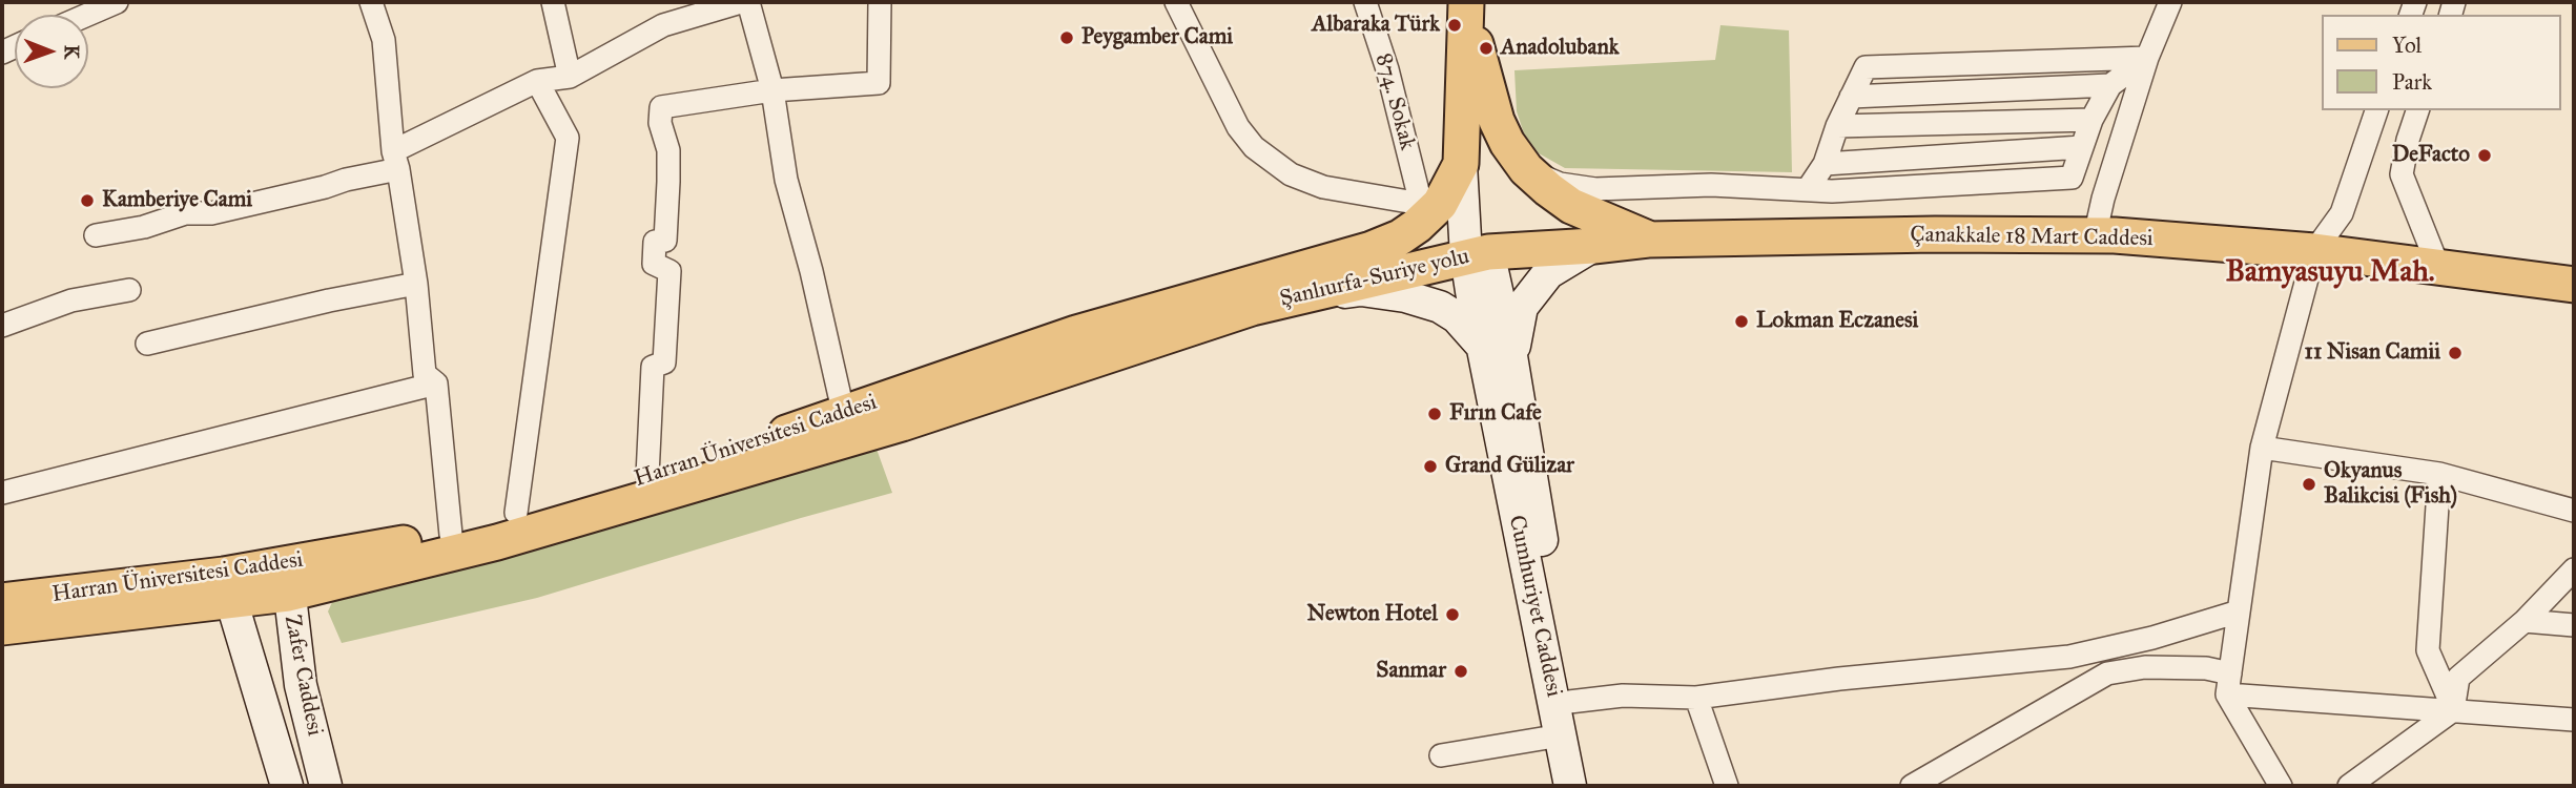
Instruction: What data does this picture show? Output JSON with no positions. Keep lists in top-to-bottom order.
{
  "streets": {
    "main road": [
      "Çanakkale 18 Mart Caddesi",
      "Şanlıurfa-Suriye yolu",
      "Harran Üniversitesi Caddesi",
      "Cumhuriyet Caddesi",
      "Zafer Caddesi"
    ],
    "street": ["874. Sokak"]
  },
  "crossings": [
    ["Çanakkale 18 Mart Caddesi", "Şanlıurfa-Suriye yolu"],
    ["Çanakkale 18 Mart Caddesi", "Cumhuriyet Caddesi"],
    ["Şanlıurfa-Suriye yolu", "Harran Üniversitesi Caddesi"],
    ["Şanlıurfa-Suriye yolu", "Cumhuriyet Caddesi"],
    ["Harran Üniversitesi Caddesi", "Cumhuriyet Caddesi"],
    ["Harran Üniversitesi Caddesi", "Zafer Caddesi"]
  ],
  "districts": ["Bamyasuyu Mah."],
  "places": [
    "Albaraka Türk",
    "Peygamber Cami",
    "Anadolubank",
    "DeFacto",
    "Kamberiye Cami",
    "Lokman Eczanesi",
    "11 Nisan Camii",
    "Fırın Cafe",
    "Grand Gülizar",
    "Okyanus Balikcisi (Fish)",
    "Newton Hotel",
    "Sanmar"
  ],
  "legend": ["Yol", "Park"],
  "north": "right"
}
